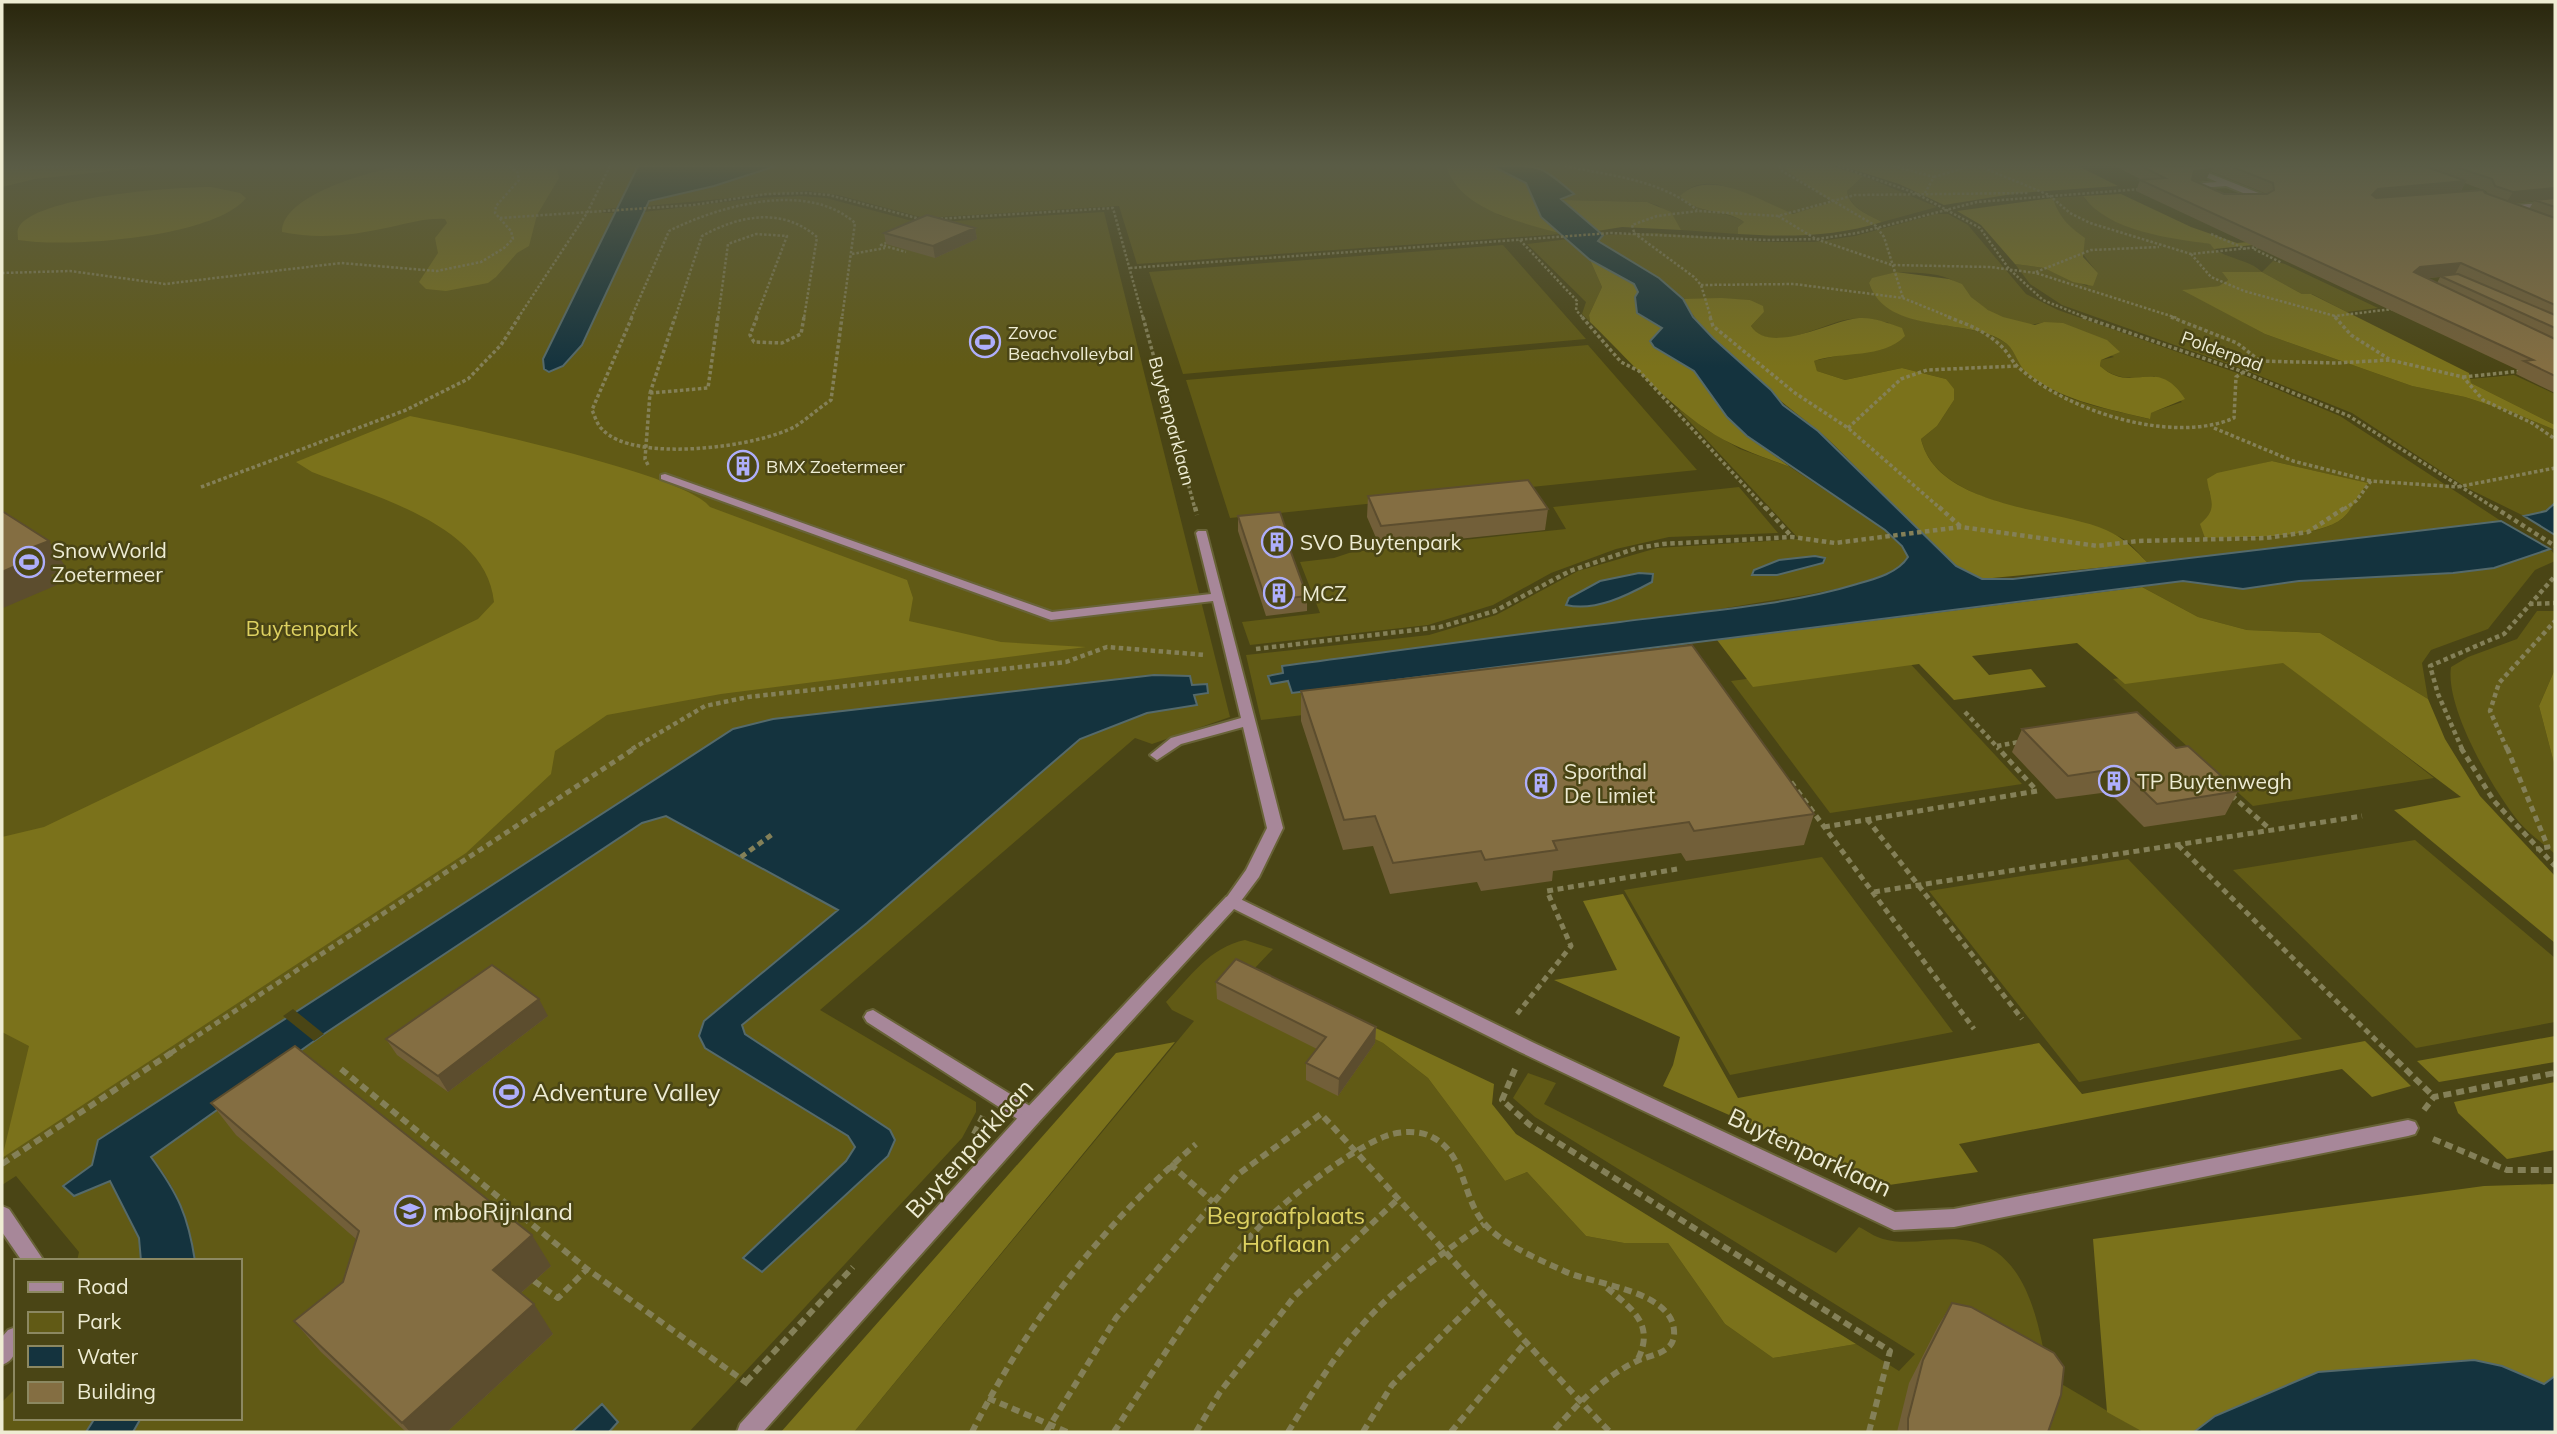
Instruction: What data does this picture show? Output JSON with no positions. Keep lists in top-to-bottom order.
{
  "streets": {
    "street": ["Buytenparklaan"],
    "path": ["Polderpad"]
  },
  "parks": ["Buytenpark", "Begraafplaats Hoflaan"],
  "places": {
    "sports": ["Zovoc Beachvolleybal", "SnowWorld Zoetermeer", "Adventure Valley"],
    "building": [
      "BMX Zoetermeer",
      "SVO Buytenpark",
      "MCZ",
      "TP Buytenwegh",
      "Sporthal De Limiet"
    ],
    "school or university": ["mboRijnland"]
  },
  "legend": [
    "Road",
    "Park",
    "Water",
    "Building"
  ]
}
